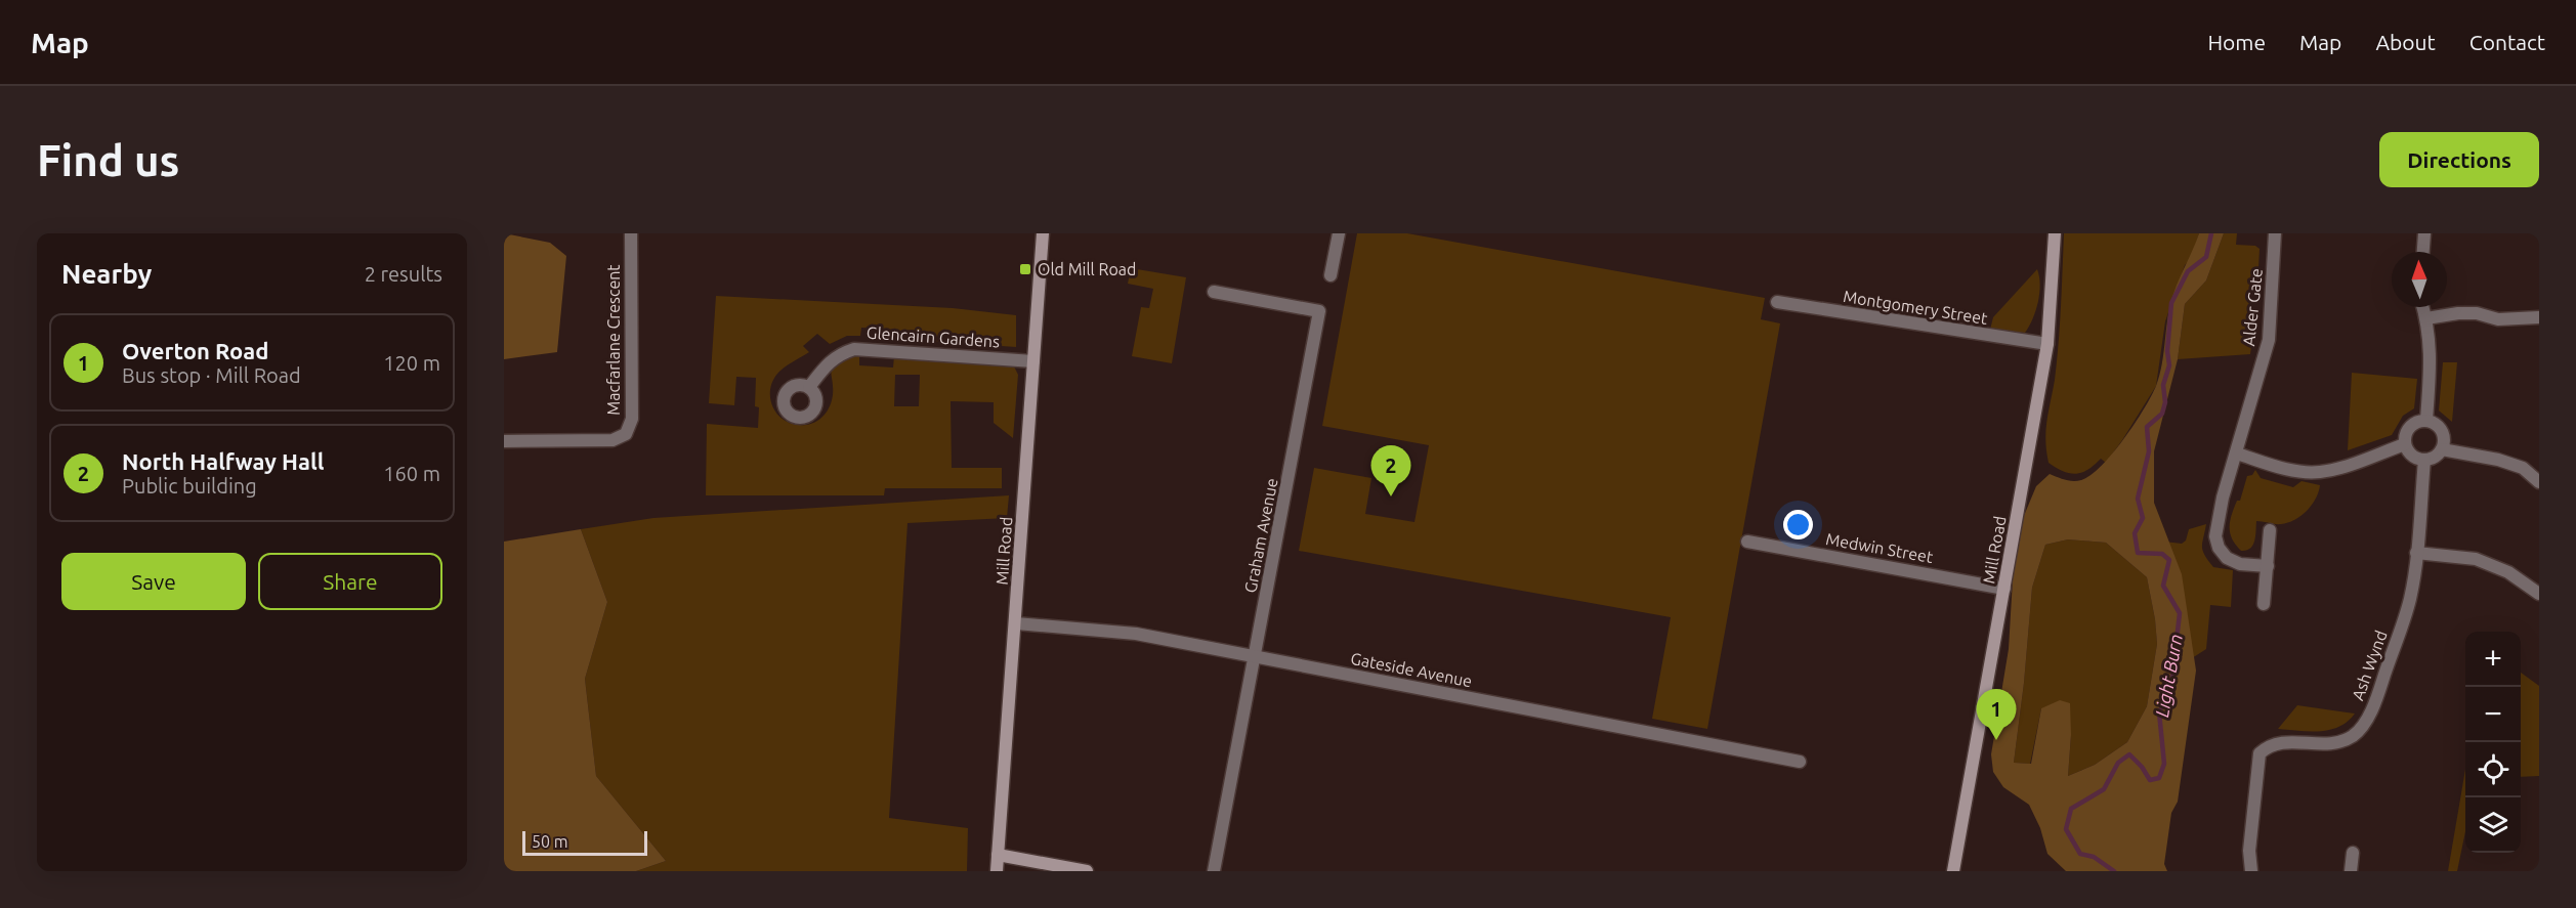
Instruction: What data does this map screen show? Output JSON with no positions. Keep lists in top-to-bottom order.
{
  "streets": {
    "street": [
      "Montgomery Street",
      "Alder Gate",
      "Glencairn Gardens",
      "Macfarlane Crescent",
      "Graham Avenue",
      "Medwin Street",
      "Mill Road",
      "Ash Wynd",
      "Gateside Avenue"
    ]
  },
  "crossings": [
    ["Montgomery Street", "Mill Road"],
    ["Glencairn Gardens", "Mill Road"],
    ["Graham Avenue", "Gateside Avenue"],
    ["Medwin Street", "Mill Road"],
    ["Mill Road", "Gateside Avenue"]
  ],
  "water": ["Light Burn"],
  "places": {
    "transit": ["Old Mill Road"]
  },
  "scale_bar": "50 m",
  "north": "top",
  "page": {
    "header": "Map",
    "nav": [
      "Home",
      "Map",
      "About",
      "Contact"
    ],
    "buttons": [
      "Directions",
      ["Save", "Share"]
    ],
    "title": "Find us",
    "heading": ["Nearby", "2 results"],
    "list": [
      {
        "mark": "1",
        "name": "Overton Road",
        "note": "Bus stop · Mill Road",
        "value": "120 m"
      },
      {
        "mark": "2",
        "name": "North Halfway Hall",
        "note": "Public building",
        "value": "160 m"
      }
    ],
    "pins": ["2", "1"],
    "map_buttons": ["+", "−"],
    "scale": "50 m"
  }
}
